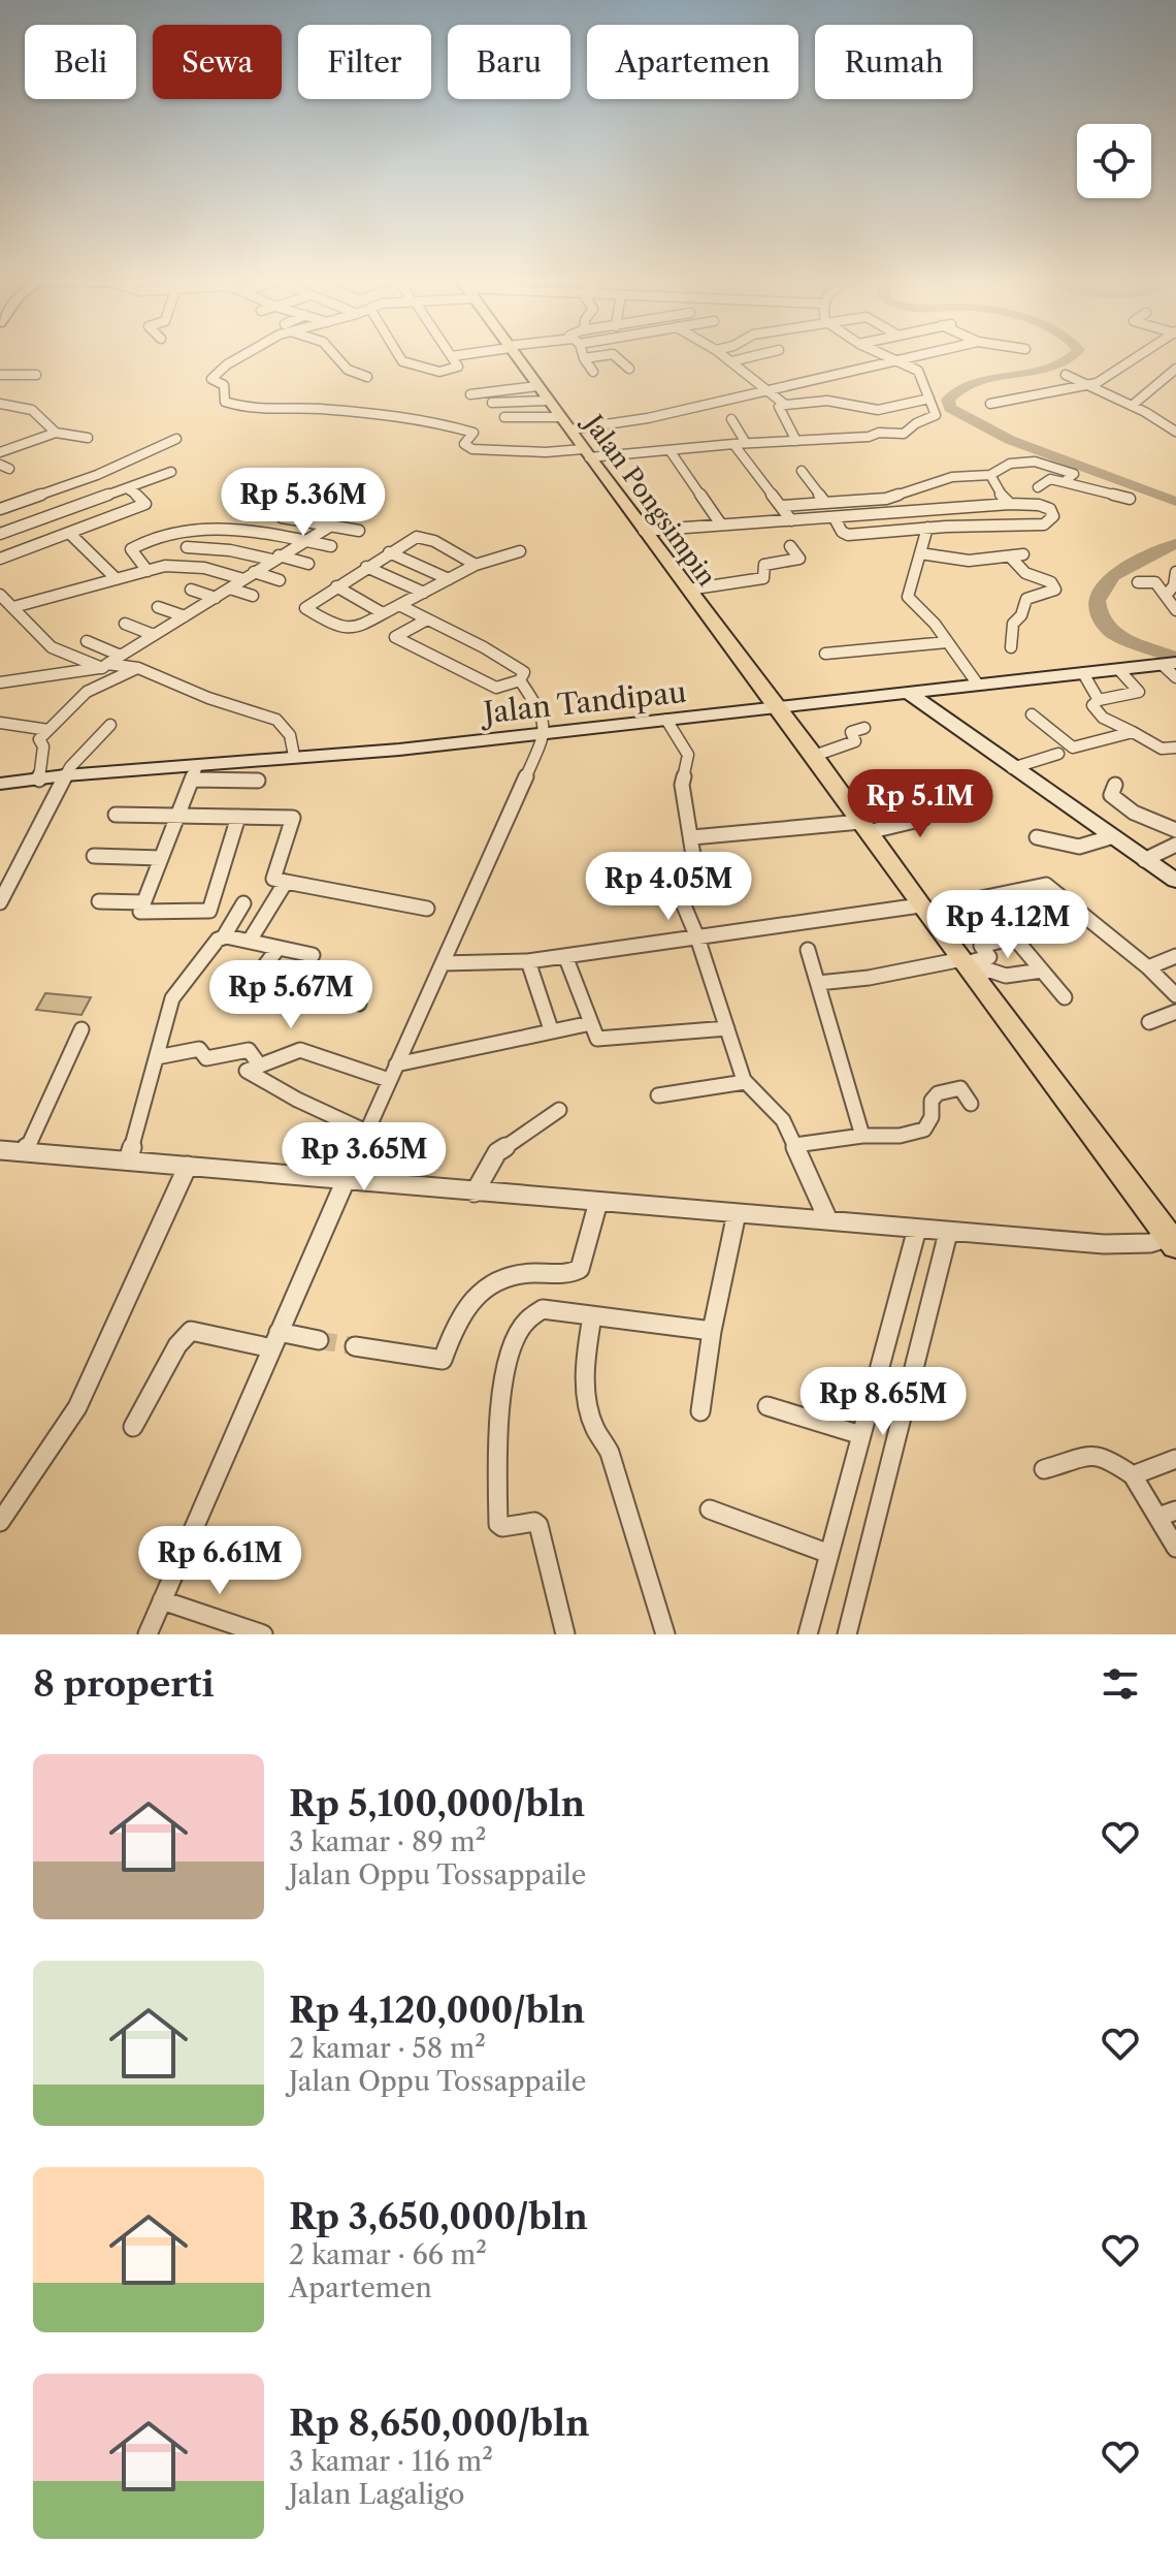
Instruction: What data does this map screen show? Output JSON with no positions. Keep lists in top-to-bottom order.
{
  "streets": {
    "main road": ["Jalan Pongsimpin"],
    "street": ["Jalan Tandipau"]
  },
  "crossings": [
    ["Jalan Pongsimpin", "Jalan Tandipau"]
  ],
  "page": {
    "chip": [
      "Beli",
      "Sewa",
      "Filter",
      "Baru",
      "Apartemen",
      "Rumah"
    ],
    "price": [
      "Rp 5.36M",
      "Rp 5.1M",
      "Rp 4.05M",
      "Rp 4.12M",
      "Rp 5.67M",
      "Rp 3.65M",
      "Rp 8.65M",
      "Rp 6.61M"
    ],
    "heading": "8 properti",
    "list": [
      {
        "name": "Rp 5,100,000/bln",
        "note": "3 kamar · 89 m² · Jalan Oppu Tossappaile"
      },
      {
        "name": "Rp 4,120,000/bln",
        "note": "2 kamar · 58 m² · Jalan Oppu Tossappaile"
      },
      {
        "name": "Rp 3,650,000/bln",
        "note": "2 kamar · 66 m² · Apartemen"
      },
      {
        "name": "Rp 8,650,000/bln",
        "note": "3 kamar · 116 m² · Jalan Lagaligo"
      }
    ]
  }
}
